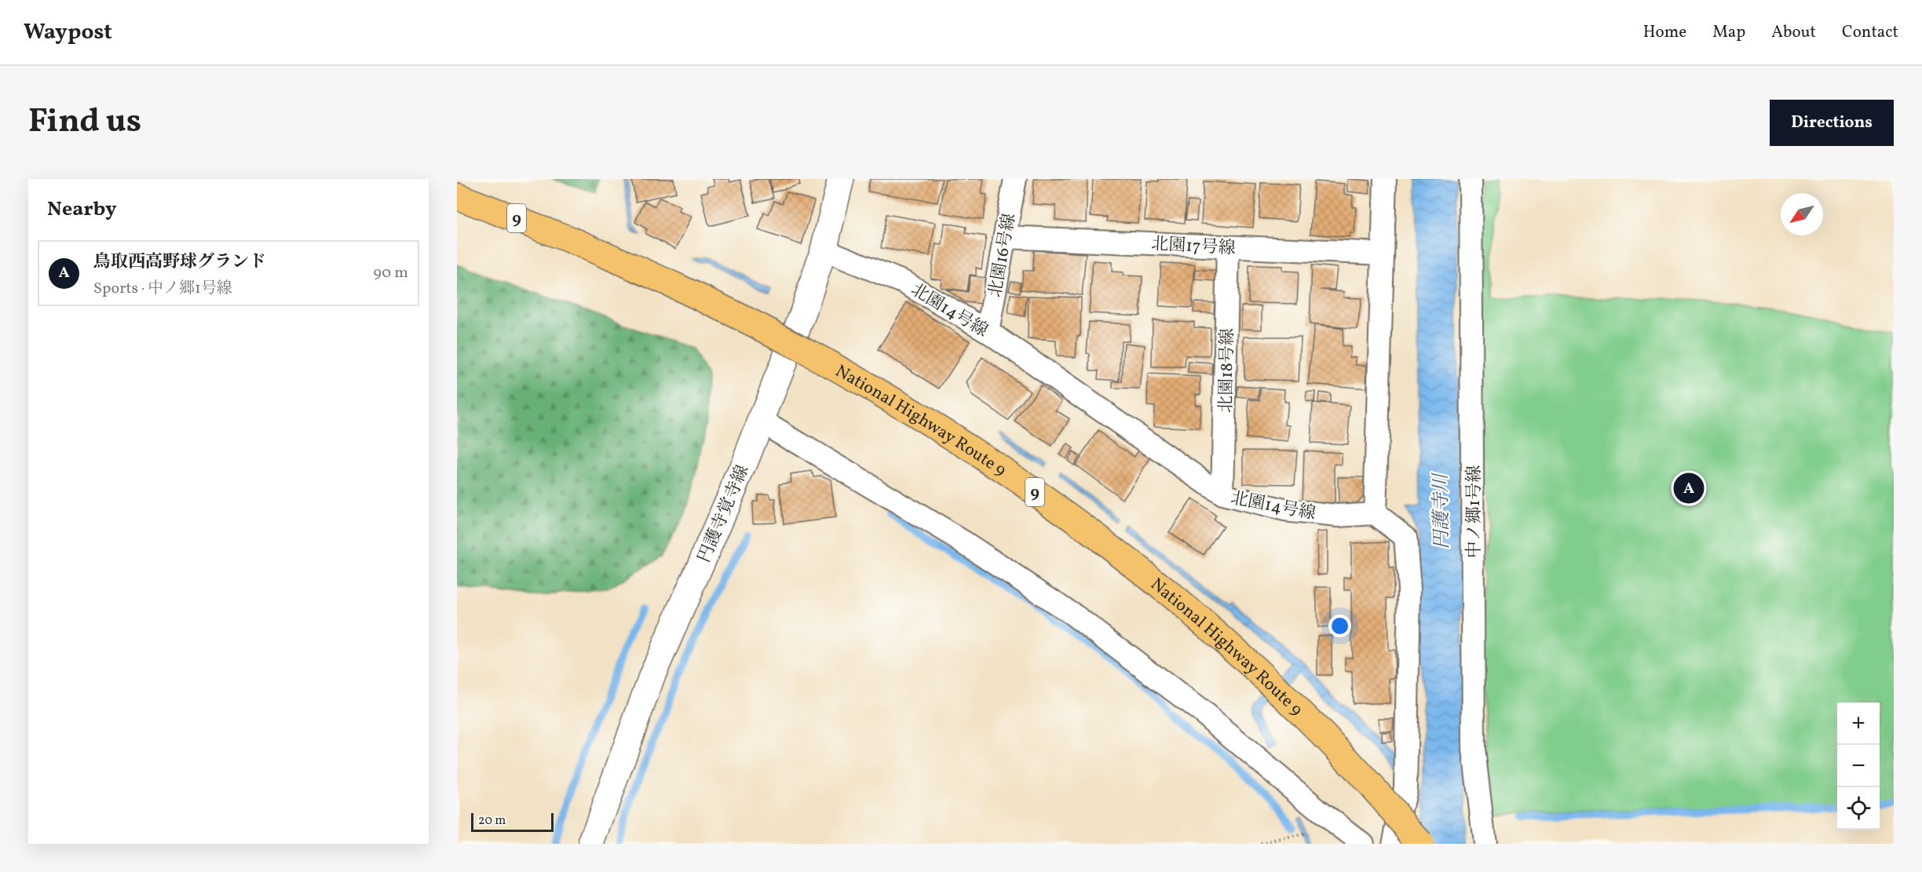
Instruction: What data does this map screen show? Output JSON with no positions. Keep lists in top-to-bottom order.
{
  "streets": {
    "highway": ["9", "National Highway Route 9"],
    "street": [
      "北園17号線",
      "北園16号線",
      "北園14号線",
      "北園18号線",
      "中ノ郷1号線",
      "円護寺覚寺線"
    ]
  },
  "crossings": [
    ["北園17号線", "北園16号線"],
    ["北園17号線", "北園18号線"],
    ["北園16号線", "北園14号線"],
    ["北園14号線", "北園18号線"],
    ["北園14号線", "円護寺覚寺線"]
  ],
  "water": ["円護寺川"],
  "scale_bar": "20 m",
  "north": "bottom left",
  "page": {
    "header": "Waypost",
    "nav": [
      "Home",
      "Map",
      "About",
      "Contact"
    ],
    "title": "Find us",
    "buttons": "Directions",
    "heading": "Nearby",
    "list": [
      {
        "mark": "A",
        "name": "鳥取西高野球グランド",
        "note": "Sports · 中ノ郷1号線",
        "value": "90 m"
      }
    ],
    "pins": "A",
    "map_buttons": ["+", "−"],
    "scale": "20 m"
  }
}
